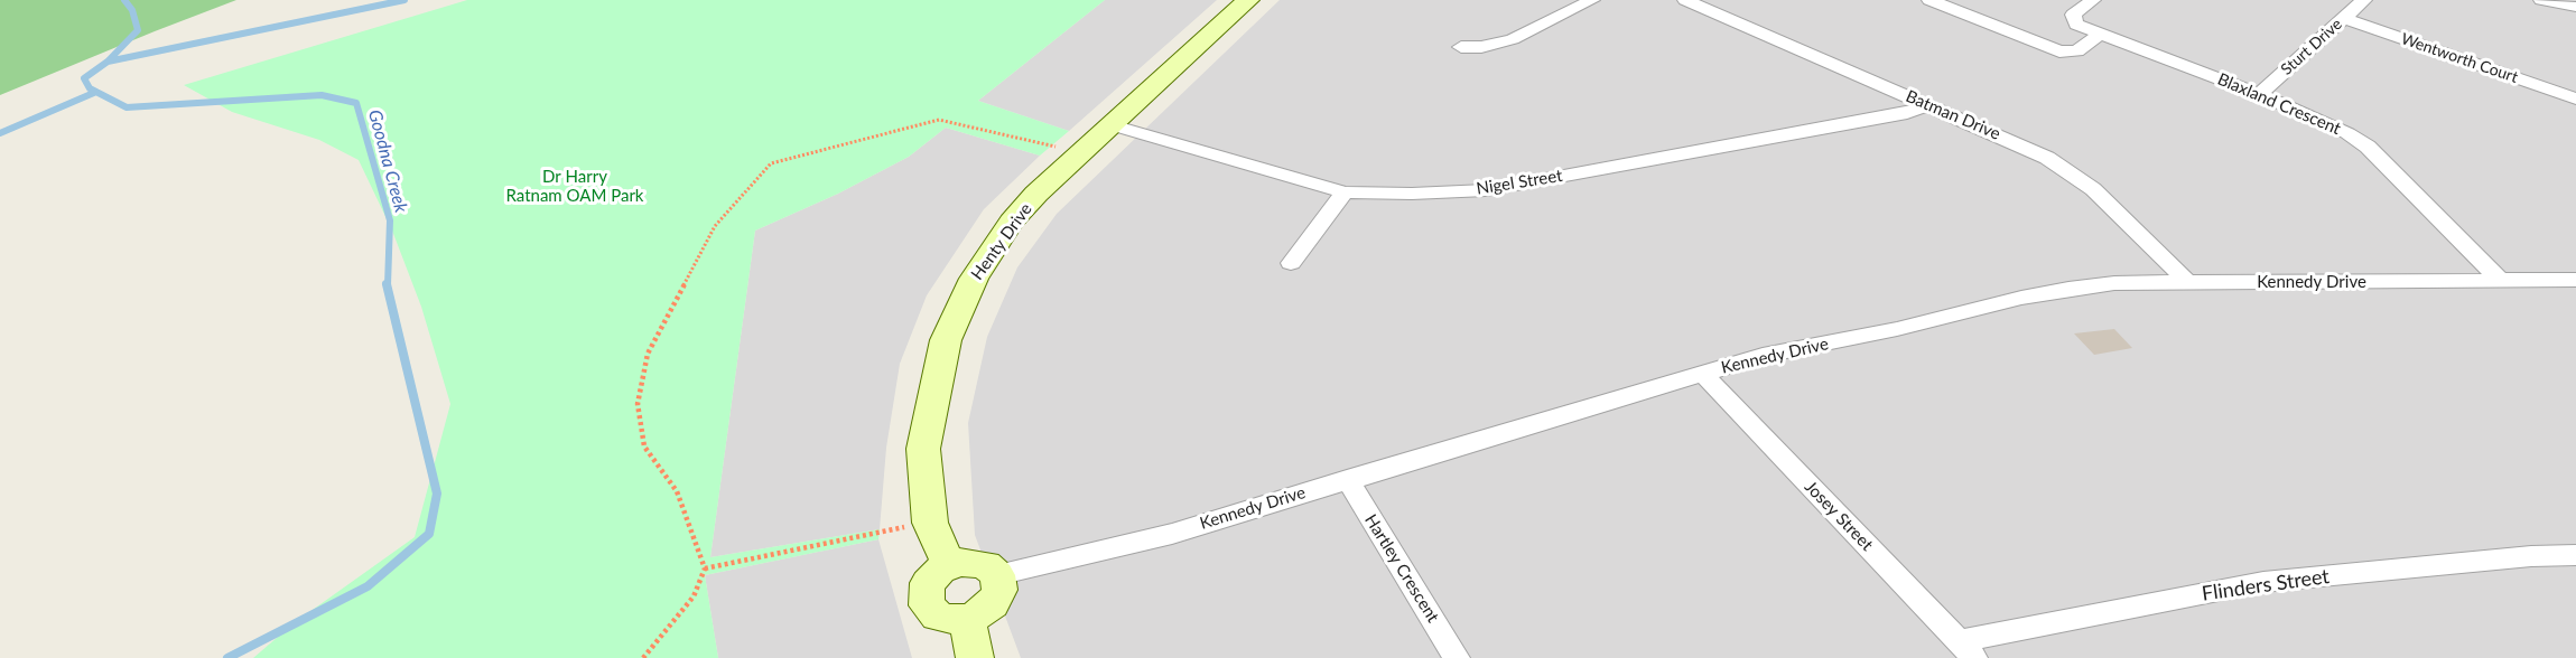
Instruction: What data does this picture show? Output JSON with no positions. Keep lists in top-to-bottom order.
{
  "streets": {
    "street": [
      "Sturt Drive",
      "Wentworth Court",
      "Blaxland Crescent",
      "Batman Drive",
      "Nigel Street",
      "Henty Drive",
      "Kennedy Drive",
      "Josey Street",
      "Hartley Crescent",
      "Flinders Street"
    ]
  },
  "crossings": [
    ["Sturt Drive", "Wentworth Court"],
    ["Sturt Drive", "Blaxland Crescent"],
    ["Blaxland Crescent", "Kennedy Drive"],
    ["Batman Drive", "Nigel Street"],
    ["Batman Drive", "Kennedy Drive"],
    ["Nigel Street", "Henty Drive"],
    ["Henty Drive", "Kennedy Drive"],
    ["Kennedy Drive", "Josey Street"],
    ["Kennedy Drive", "Hartley Crescent"],
    ["Josey Street", "Flinders Street"]
  ],
  "water": ["Goodna Creek"],
  "parks": ["Dr Harry Ratnam OAM Park"]
}
